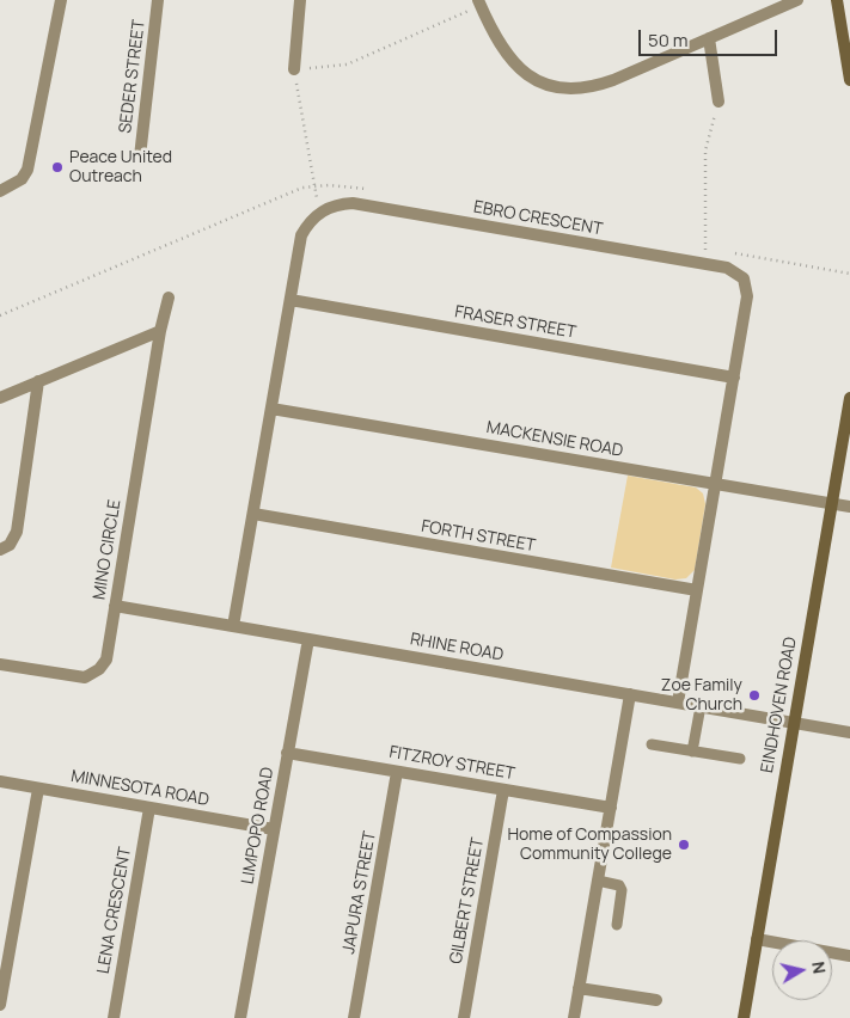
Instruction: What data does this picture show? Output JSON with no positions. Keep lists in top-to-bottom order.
{
  "streets": {
    "street": [
      "SEDER STREET",
      "EBRO CRESCENT",
      "FRASER STREET",
      "MACKENSIE ROAD",
      "FORTH STREET",
      "MINO CIRCLE",
      "RHINE ROAD",
      "EINDHOVEN ROAD",
      "FITZROY STREET",
      "MINNESOTA ROAD",
      "LIMPOPO ROAD",
      "JAPURA STREET",
      "GILBERT STREET",
      "LENA CRESCENT"
    ]
  },
  "crossings": [
    ["EBRO CRESCENT", "FRASER STREET"],
    ["EBRO CRESCENT", "MACKENSIE ROAD"],
    ["EBRO CRESCENT", "FORTH STREET"],
    ["EBRO CRESCENT", "RHINE ROAD"],
    ["MACKENSIE ROAD", "EINDHOVEN ROAD"],
    ["MINO CIRCLE", "RHINE ROAD"],
    ["RHINE ROAD", "EINDHOVEN ROAD"],
    ["RHINE ROAD", "LIMPOPO ROAD"],
    ["FITZROY STREET", "LIMPOPO ROAD"],
    ["FITZROY STREET", "JAPURA STREET"],
    ["FITZROY STREET", "GILBERT STREET"],
    ["MINNESOTA ROAD", "LIMPOPO ROAD"],
    ["MINNESOTA ROAD", "LENA CRESCENT"]
  ],
  "places": ["Peace United Outreach", "Zoe Family Church", "Home of Compassion Community College"],
  "scale_bar": "50 m",
  "north": "right"
}
